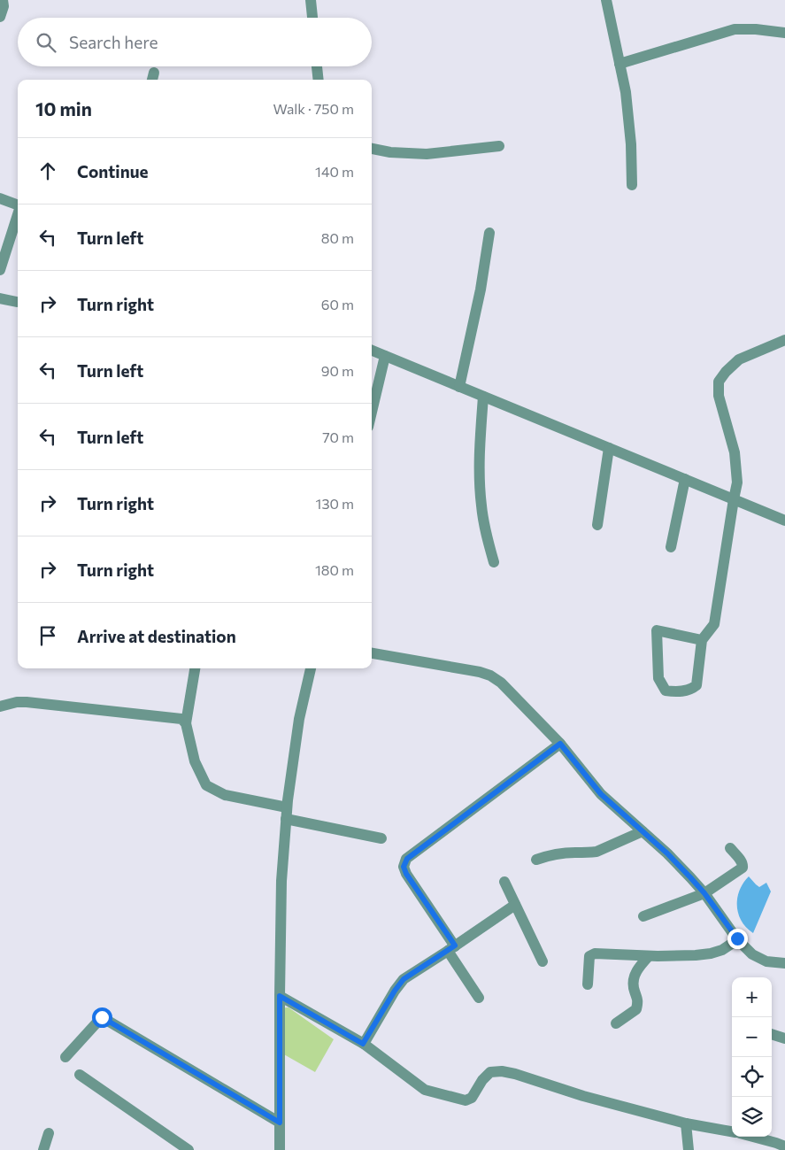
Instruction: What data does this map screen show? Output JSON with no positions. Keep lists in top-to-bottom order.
{
  "page": {
    "search": "Search here",
    "heading": ["10 min", "Walk · 750 m"],
    "list": [
      ["Continue", "140 m"],
      ["Turn left", "80 m"],
      ["Turn right", "60 m"],
      ["Turn left", "90 m"],
      ["Turn left", "70 m"],
      ["Turn right", "130 m"],
      ["Turn right", "180 m"],
      "Arrive at destination"
    ],
    "map_buttons": ["+", "−"]
  }
}
